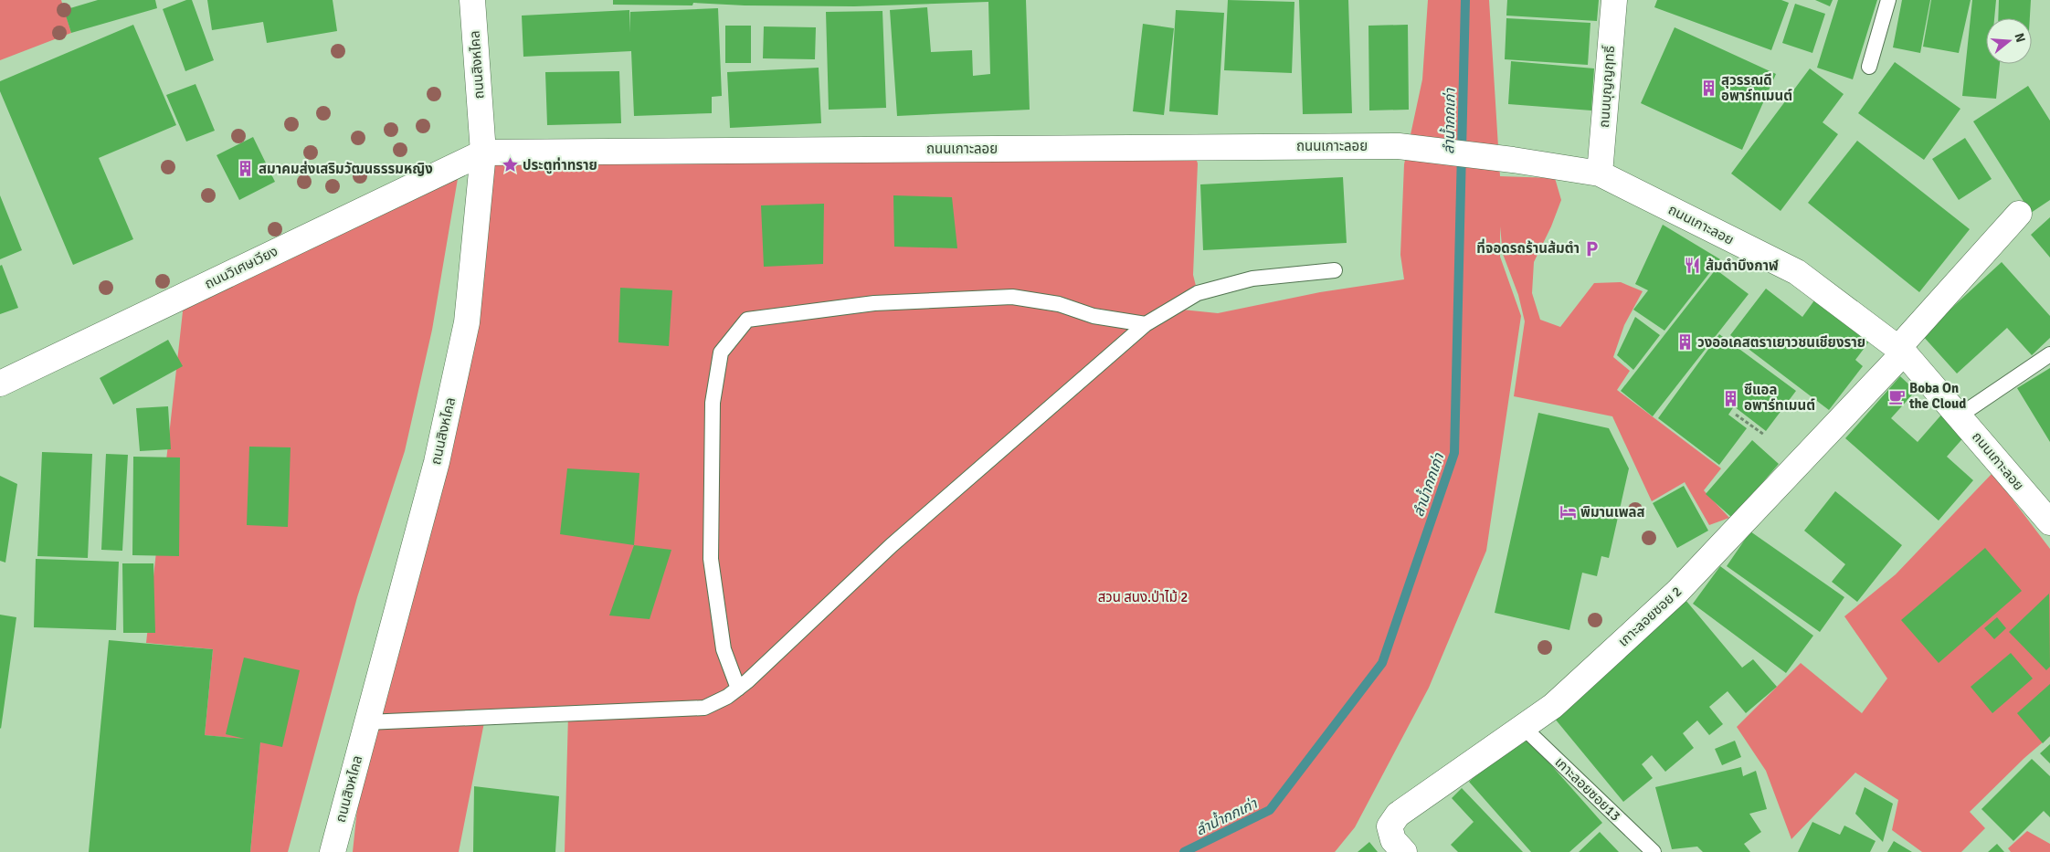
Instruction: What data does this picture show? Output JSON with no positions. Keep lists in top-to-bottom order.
{
  "streets": {
    "street": [
      "ถนนสิงหไคล",
      "ถนนบุญญฤทธิ์",
      "ถนนเกาะลอย",
      "ถนนวิเศษเวียง",
      "เกาะลอยซอย 2"
    ],
    "lane": ["เกาะลอยซอย13"]
  },
  "crossings": [
    ["ถนนสิงหไคล", "ถนนเกาะลอย"],
    ["ถนนสิงหไคล", "ถนนวิเศษเวียง"],
    ["ถนนบุญญฤทธิ์", "ถนนเกาะลอย"],
    ["ถนนเกาะลอย", "ถนนวิเศษเวียง"],
    ["ถนนเกาะลอย", "เกาะลอยซอย 2"],
    ["เกาะลอยซอย 2", "เกาะลอยซอย13"]
  ],
  "water": ["ลำน้ำกกเก่า"],
  "parks": ["สวน สนง.ป่าไม้ 2"],
  "places": {
    "building": [
      "สุวรรณดี อพาร์ทเมนต์",
      "สมาคมส่งเสริมวัฒนธรรมหญิง",
      "วงออเคสตราเยาวชนเชียงราย",
      "ซีแอล อพาร์ทเมนต์"
    ],
    "place": ["ประตูท่าทราย"],
    "parking": ["ที่จอดรถร้านส้มตำ"],
    "restaurant": ["ส้มตำบึงกาฬ"],
    "cafe": ["Boba On the Cloud"],
    "hotel": ["พิมานเพลส"]
  },
  "north": "right"
}
